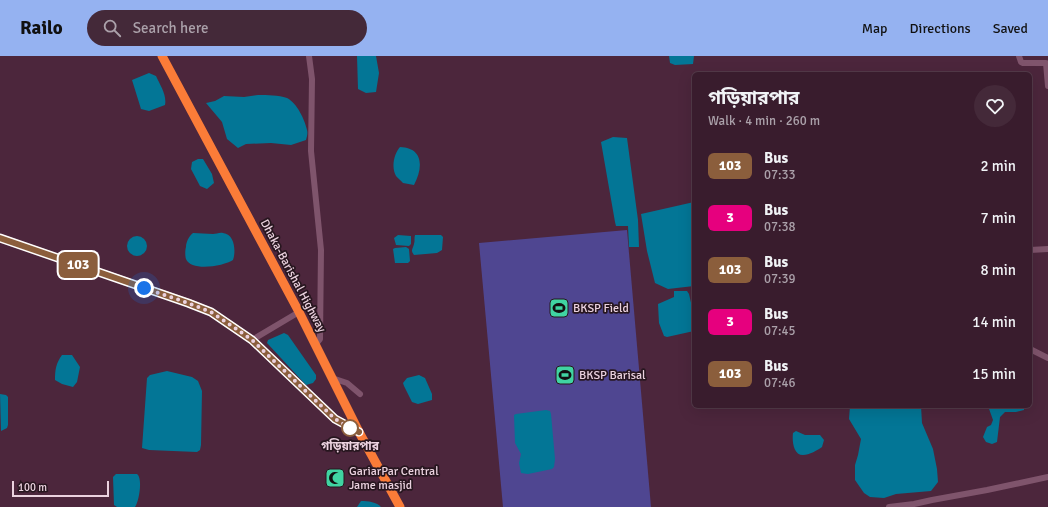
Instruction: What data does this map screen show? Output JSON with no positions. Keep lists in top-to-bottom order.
{
  "streets": {
    "highway": ["Dhaka-Barishal Highway"]
  },
  "places": {
    "sports": ["BKSP Field", "BKSP Barisal"],
    "other": ["গড়িয়ারপার"],
    "mosque": ["GariarPar Central Jame masjid"]
  },
  "lines": ["bus line 103"],
  "scale_bar": "100 m",
  "page": {
    "header": "Railo",
    "search": "Search here",
    "nav": ["Map", "Directions", "Saved"],
    "on_map": "103",
    "heading": ["গড়িয়ারপার", "Walk · 4 min · 260 m"],
    "list": [
      {
        "mark": "103",
        "name": "Bus",
        "note": "07:33",
        "value": "2 min"
      },
      {
        "mark": "3",
        "name": "Bus",
        "note": "07:38",
        "value": "7 min"
      },
      {
        "mark": "103",
        "name": "Bus",
        "note": "07:39",
        "value": "8 min"
      },
      {
        "mark": "3",
        "name": "Bus",
        "note": "07:45",
        "value": "14 min"
      },
      {
        "mark": "103",
        "name": "Bus",
        "note": "07:46",
        "value": "15 min"
      }
    ],
    "scale": "100 m"
  }
}
